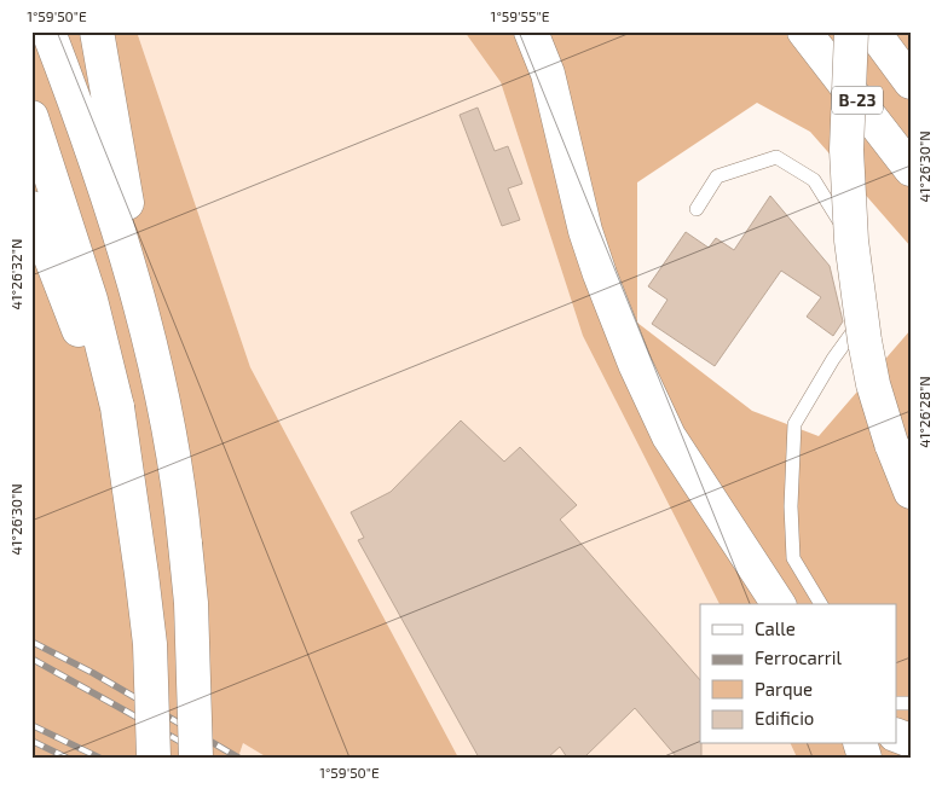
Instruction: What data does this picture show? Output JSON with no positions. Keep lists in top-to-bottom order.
{
  "streets": {
    "main road": ["B-23"]
  },
  "legend": [
    "Calle",
    "Ferrocarril",
    "Parque",
    "Edificio"
  ],
  "coordinates": [
    "1°59'50\"E",
    "1°59'55\"E",
    "41°26'30\"N",
    "41°26'32\"N",
    "41°26'28\"N"
  ]
}
